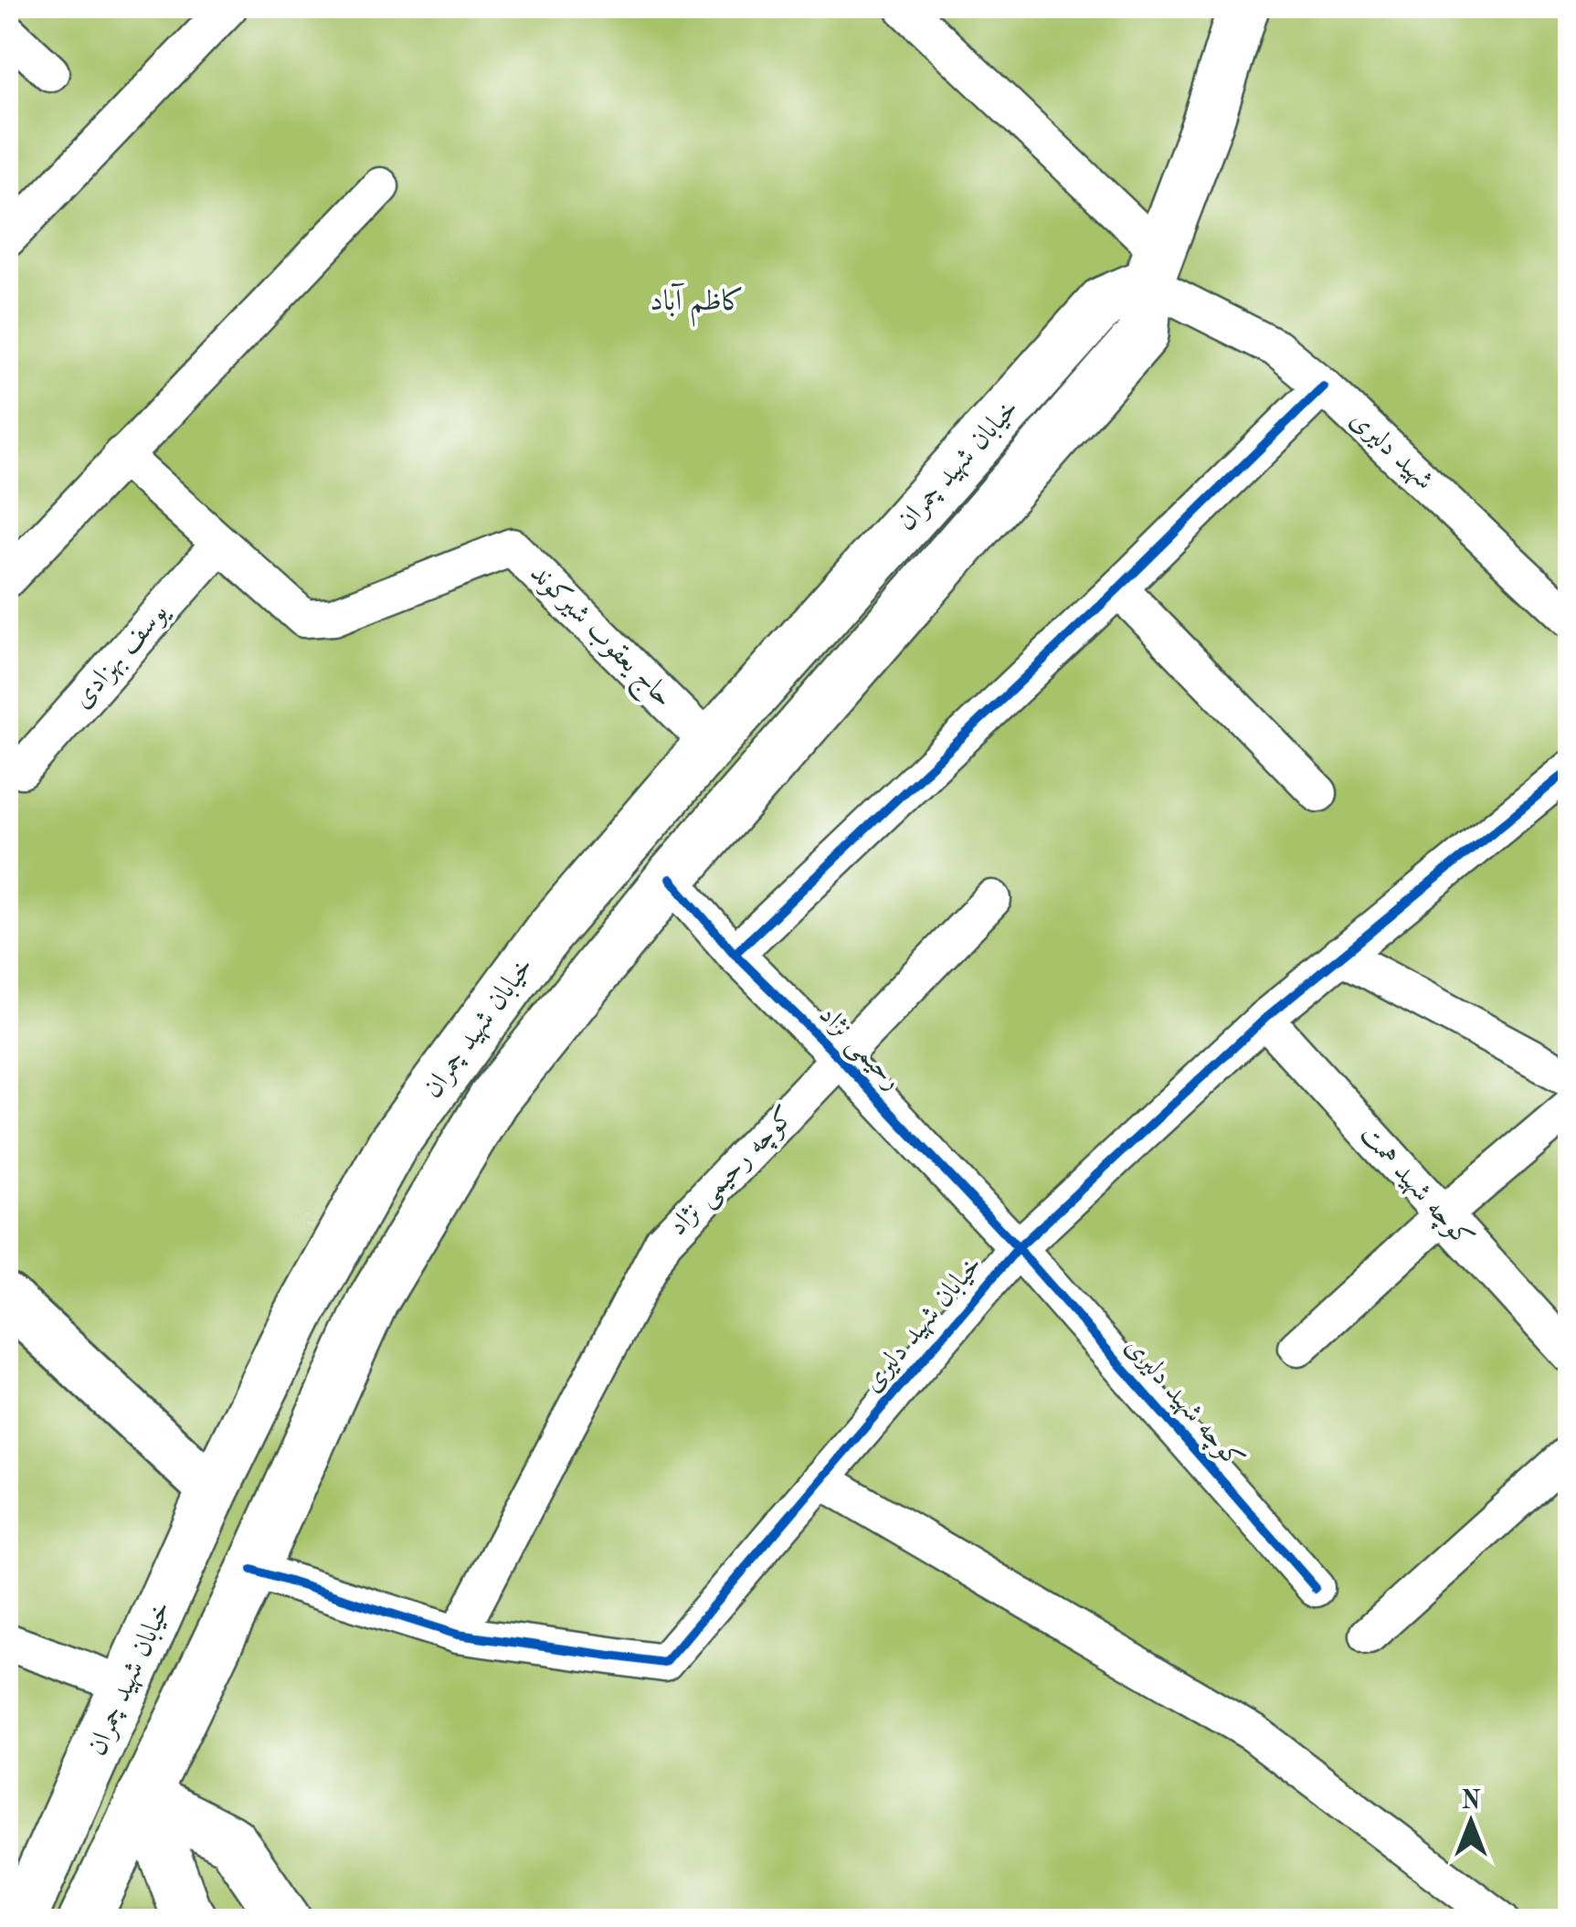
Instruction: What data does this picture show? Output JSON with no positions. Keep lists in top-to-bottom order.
{
  "streets": {
    "main road": ["خیابان شهید چمران"],
    "street": [
      "شهید دلیری",
      "حاج یعقوب شیرکوند",
      "یوسف بهزادی",
      "رحیمی نژاد",
      "کوچه رحیمی نژاد",
      "کوچه شهید همت",
      "خیابان شهید دلیری",
      "کوچه شهید دلیری"
    ]
  },
  "crossings": [
    ["شهید دلیری", "خیابان شهید چمران"],
    ["خیابان شهید چمران", "حاج یعقوب شیرکوند"],
    ["خیابان شهید چمران", "رحیمی نژاد"],
    ["خیابان شهید چمران", "خیابان شهید دلیری"],
    ["حاج یعقوب شیرکوند", "یوسف بهزادی"],
    ["رحیمی نژاد", "کوچه رحیمی نژاد"],
    ["رحیمی نژاد", "خیابان شهید دلیری"],
    ["رحیمی نژاد", "کوچه شهید دلیری"],
    ["کوچه رحیمی نژاد", "خیابان شهید دلیری"],
    ["کوچه شهید همت", "خیابان شهید دلیری"],
    ["خیابان شهید دلیری", "کوچه شهید دلیری"]
  ],
  "districts": ["کاظم آباد"],
  "north": "top"
}
